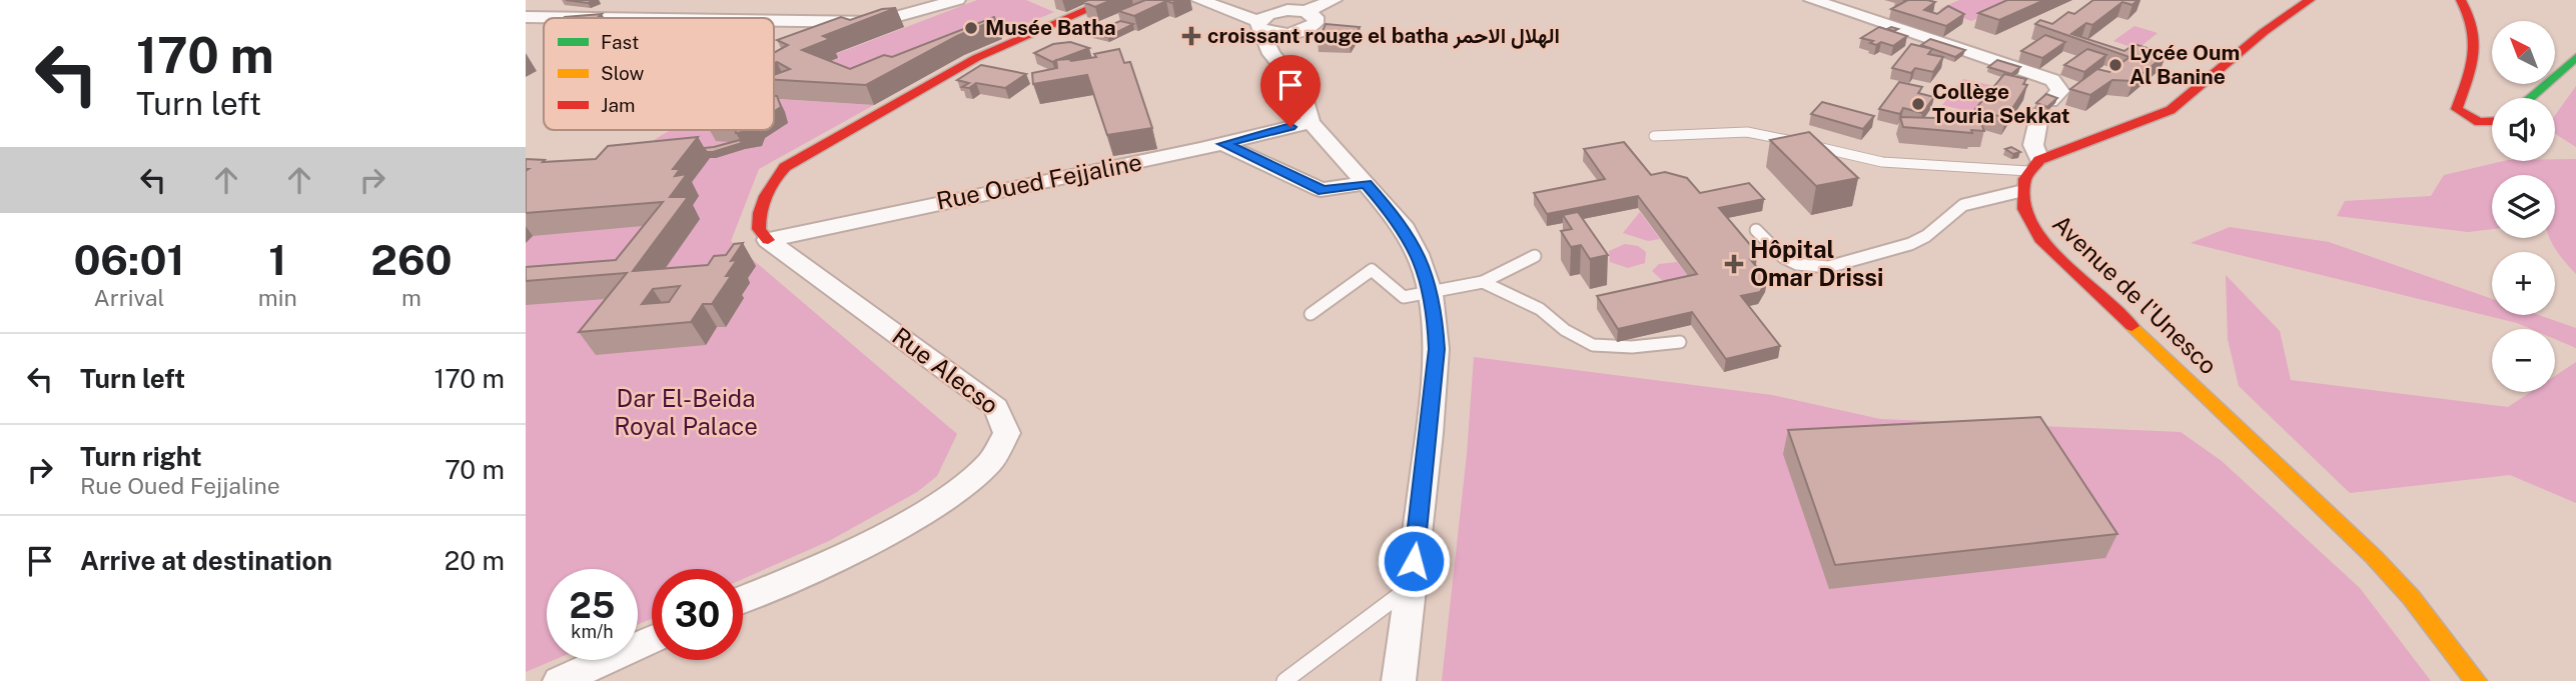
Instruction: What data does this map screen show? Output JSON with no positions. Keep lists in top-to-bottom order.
{
  "streets": {
    "main road": ["Avenue de l'Unesco"],
    "street": ["Rue Oued Fejjaline", "Rue Alecso"]
  },
  "crossings": [
    ["Rue Oued Fejjaline", "Rue Alecso"]
  ],
  "parks": ["Dar El-Beida Royal Palace"],
  "places": {
    "other": ["Musée Batha", "Lycée Oum Al Banine", "Collège Touria Sekkat"],
    "health": ["croissant rouge el batha الهلال الاحمر", "Hôpital Omar Drissi"]
  },
  "legend": ["Fast", "Slow", "Jam"],
  "north": "top left",
  "page": {
    "turn": ["170 m", "Turn left"],
    "map_buttons": ["+", "−"],
    "eta": [
      "06:01",
      "Arrival",
      "1",
      "min",
      "260",
      "m"
    ],
    "list": [
      {
        "name": "Turn left",
        "value": "170 m"
      },
      {
        "name": "Turn right",
        "note": "Rue Oued Fejjaline",
        "value": "70 m"
      },
      {
        "name": "Arrive at destination",
        "value": "20 m"
      }
    ],
    "speed": "25 km/h",
    "limit": "30"
  }
}
